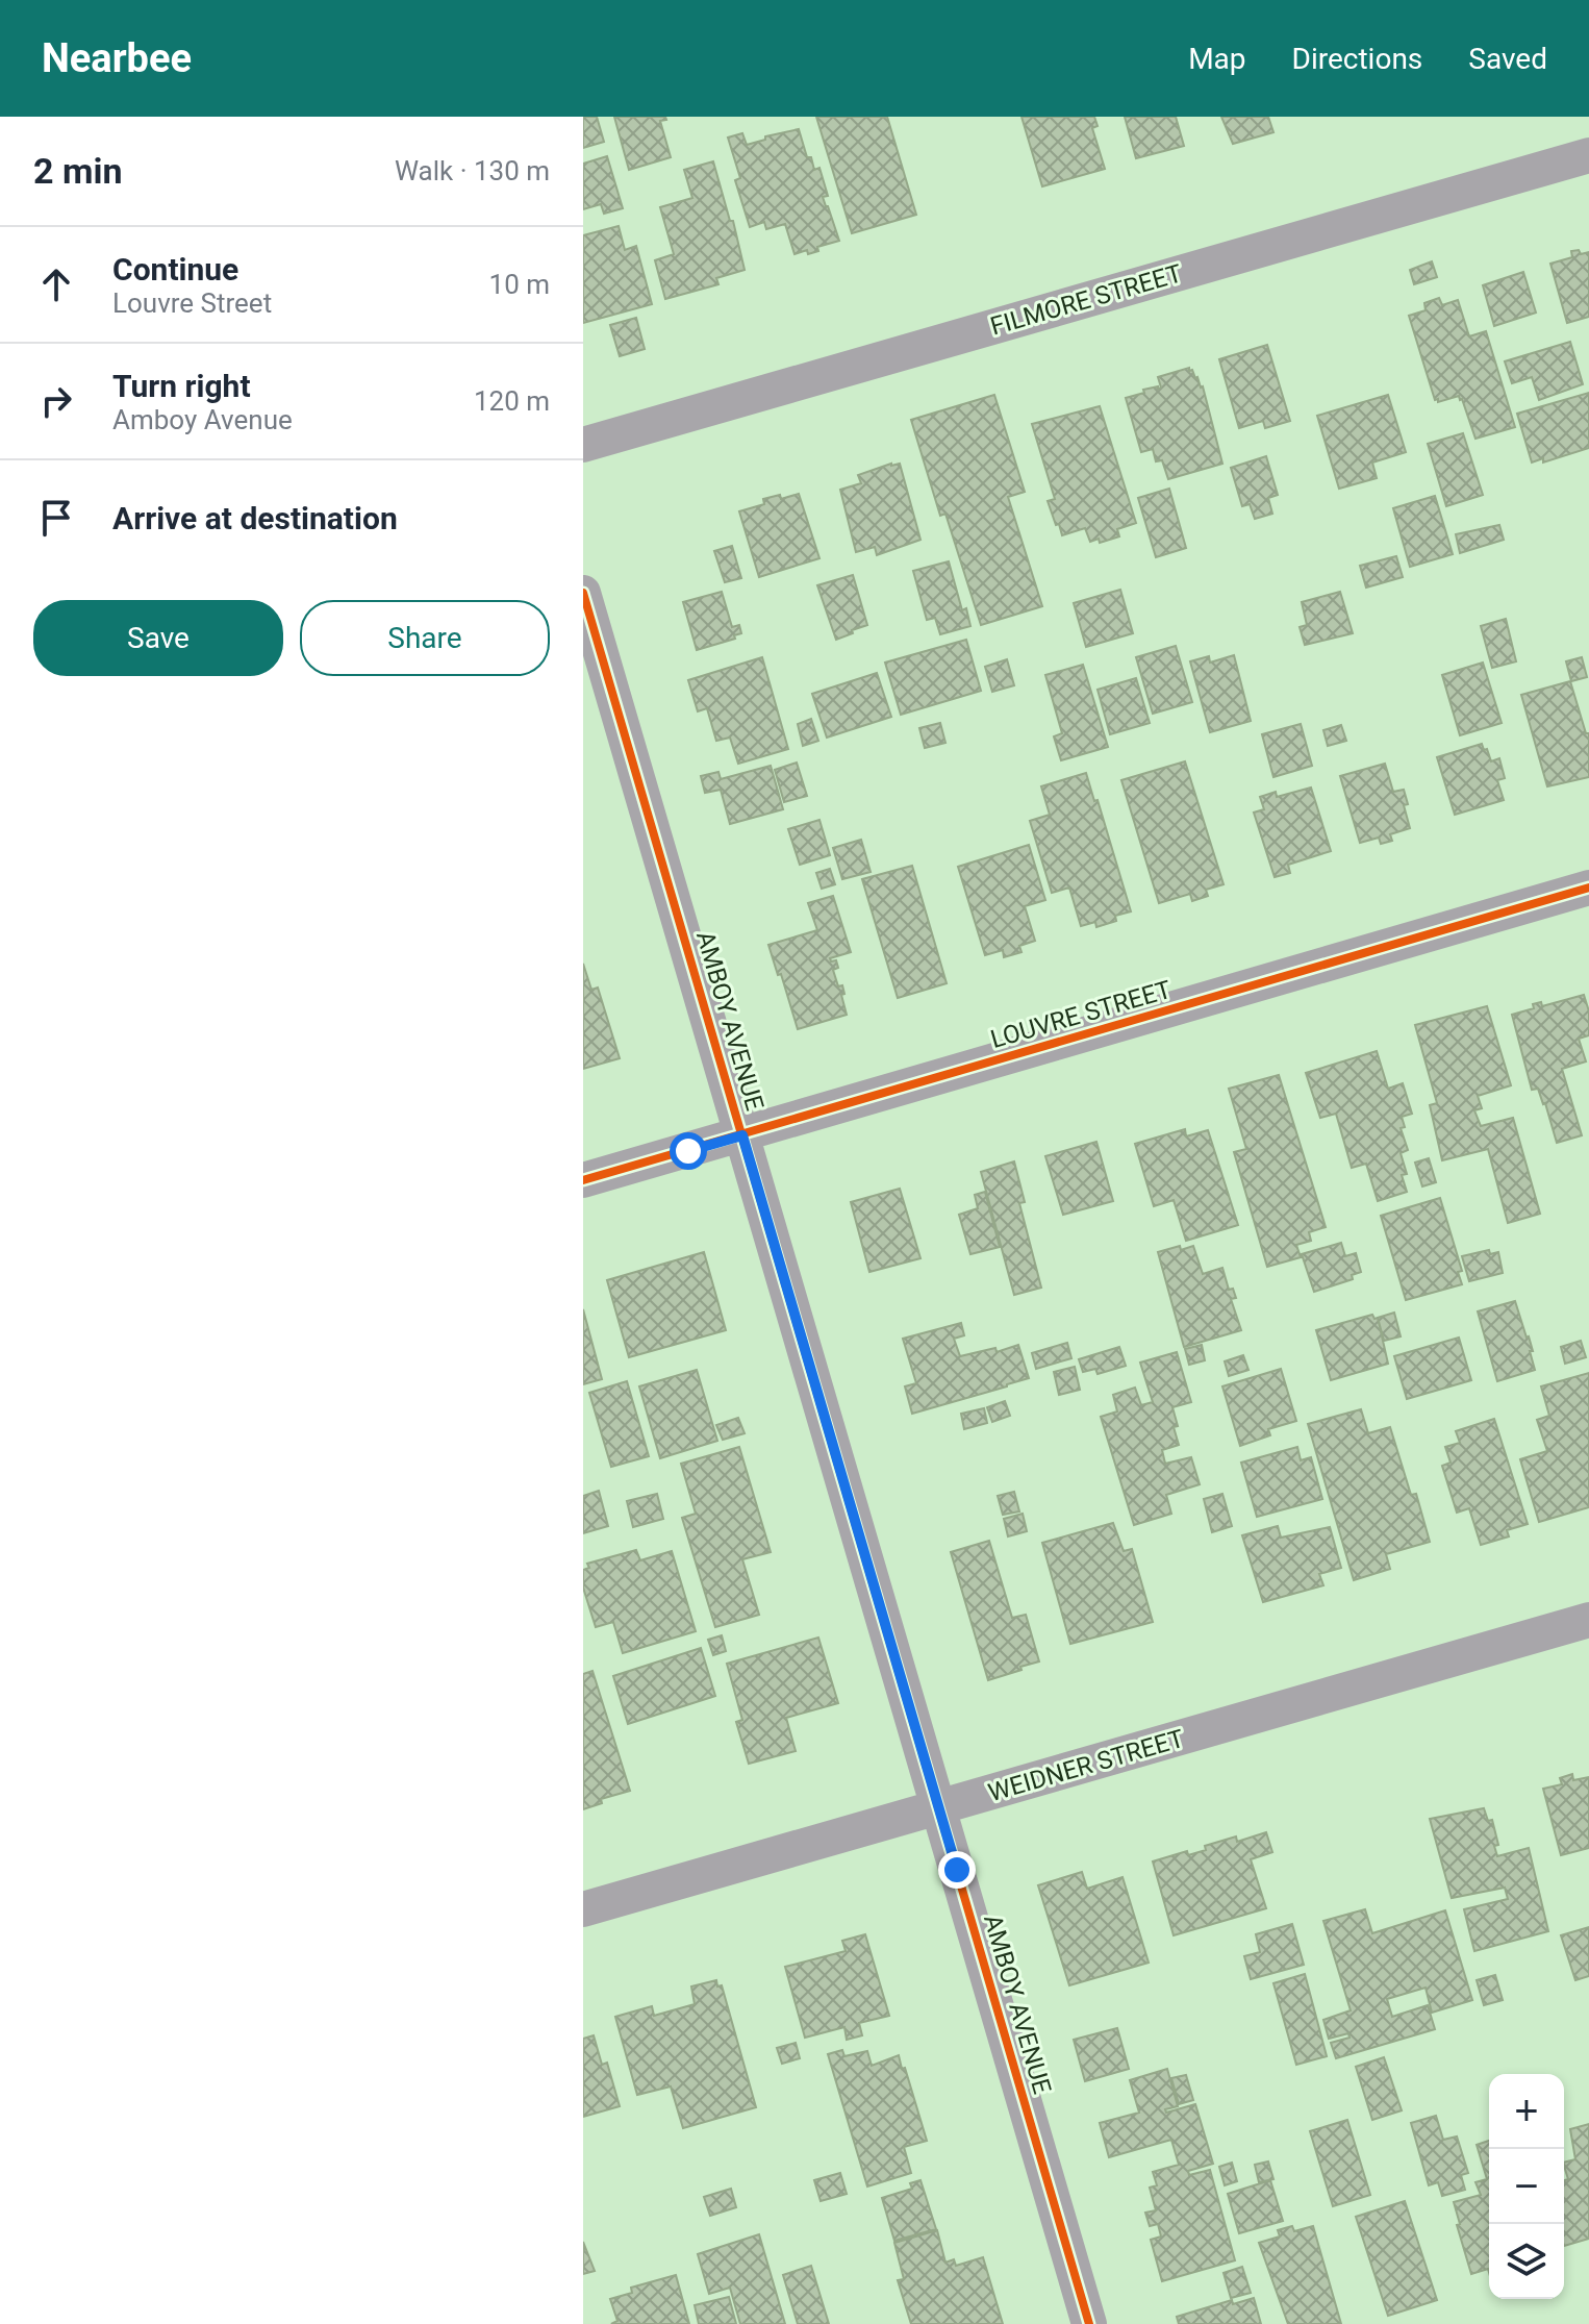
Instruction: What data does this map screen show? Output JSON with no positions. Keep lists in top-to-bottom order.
{
  "streets": {
    "street": [
      "FILMORE STREET",
      "LOUVRE STREET",
      "AMBOY AVENUE",
      "WEIDNER STREET"
    ]
  },
  "crossings": [
    ["LOUVRE STREET", "AMBOY AVENUE"],
    ["AMBOY AVENUE", "WEIDNER STREET"]
  ],
  "page": {
    "header": "Nearbee",
    "nav": ["Map", "Directions", "Saved"],
    "heading": ["2 min", "Walk · 130 m"],
    "list": [
      ["Continue", "Louvre Street", "10 m"],
      ["Turn right", "Amboy Avenue", "120 m"],
      "Arrive at destination"
    ],
    "buttons": ["Save", "Share"],
    "map_buttons": ["+", "−"]
  }
}
